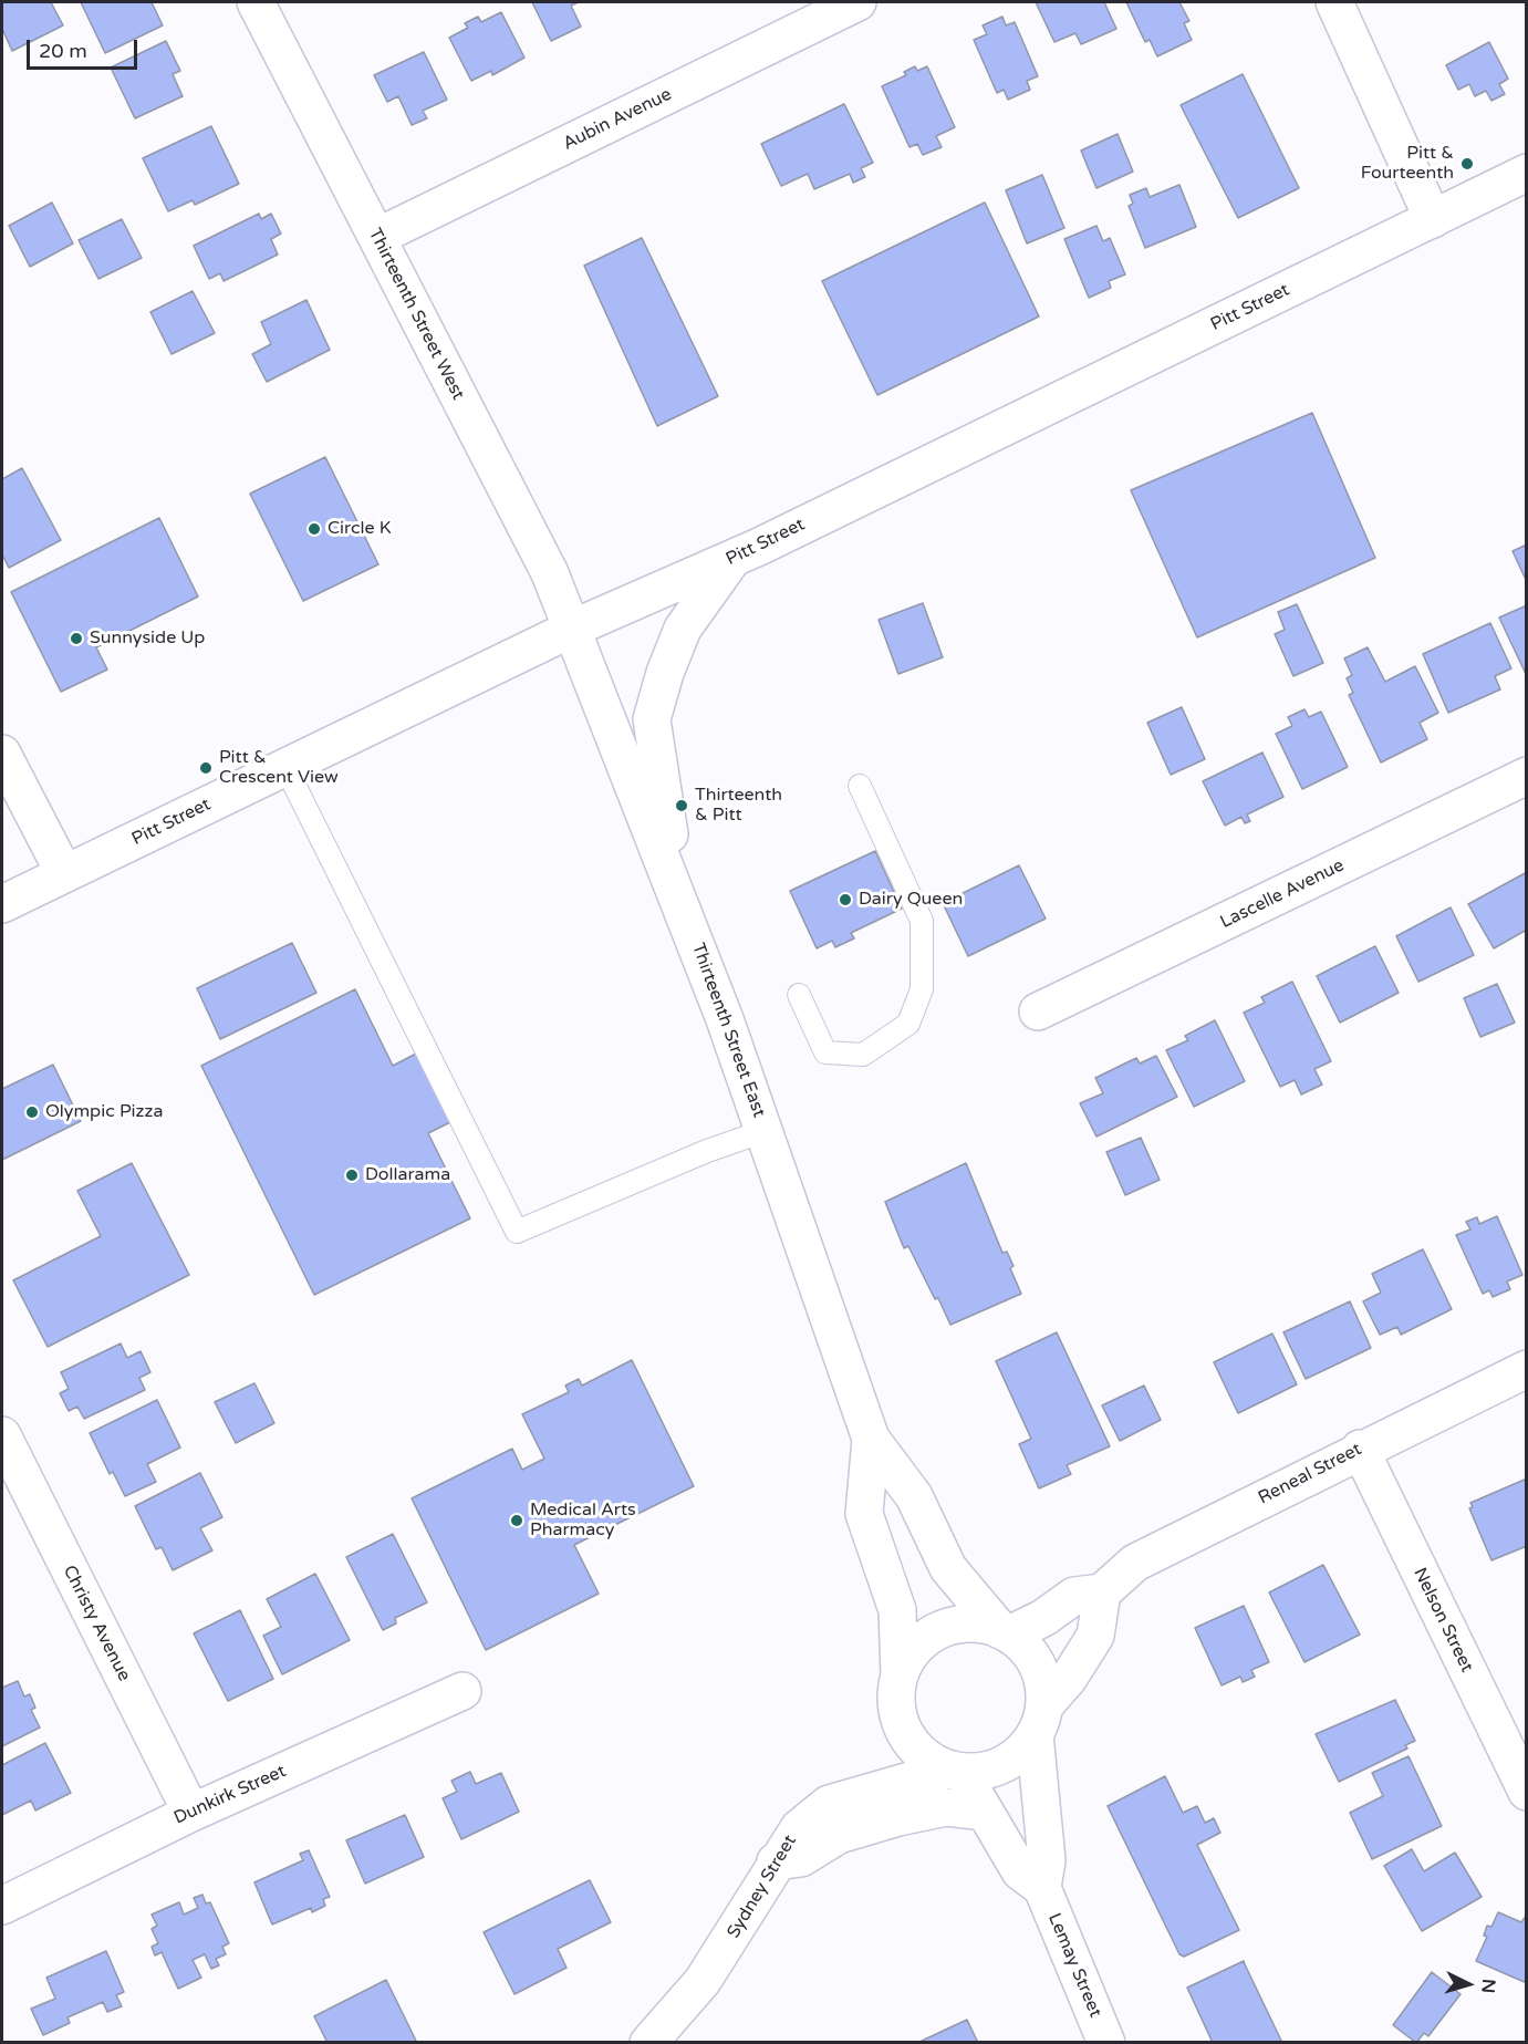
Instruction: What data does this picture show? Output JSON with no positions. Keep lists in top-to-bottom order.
{
  "streets": {
    "street": [
      "Aubin Avenue",
      "Pitt Street",
      "Thirteenth Street West",
      "Lascelle Avenue",
      "Thirteenth Street East",
      "Reneal Street",
      "Nelson Street",
      "Christy Avenue",
      "Dunkirk Street",
      "Sydney Street",
      "Lemay Street"
    ]
  },
  "crossings": [
    ["Aubin Avenue", "Thirteenth Street West"],
    ["Pitt Street", "Thirteenth Street West"],
    ["Pitt Street", "Thirteenth Street East"],
    ["Thirteenth Street West", "Thirteenth Street East"],
    ["Thirteenth Street East", "Sydney Street"],
    ["Thirteenth Street East", "Lemay Street"],
    ["Reneal Street", "Nelson Street"],
    ["Christy Avenue", "Dunkirk Street"],
    ["Sydney Street", "Lemay Street"]
  ],
  "places": [
    "Pitt & Fourteenth",
    "Circle K",
    "Sunnyside Up",
    "Pitt & Crescent View",
    "Thirteenth & Pitt",
    "Dairy Queen",
    "Olympic Pizza",
    "Dollarama",
    "Medical Arts Pharmacy"
  ],
  "scale_bar": "20 m",
  "north": "right"
}
